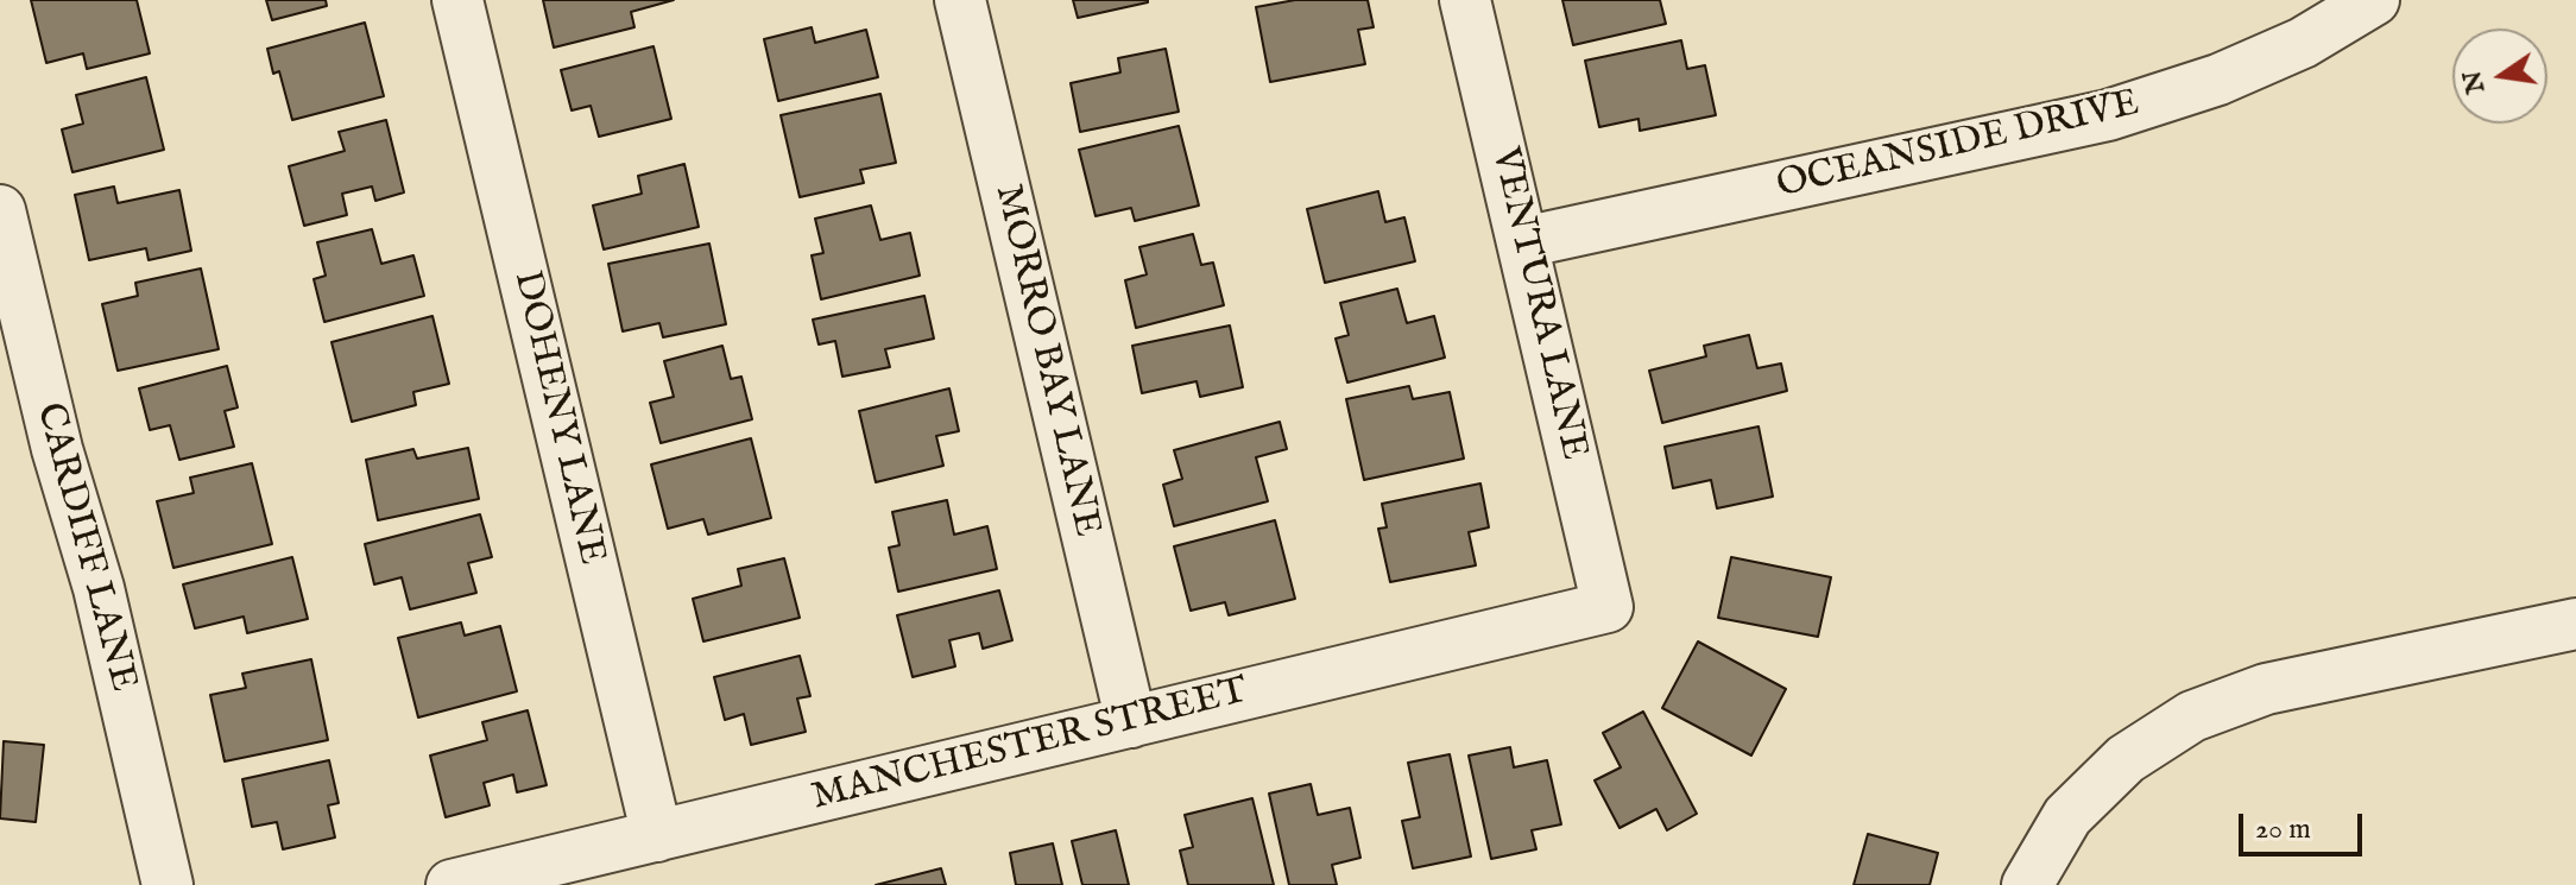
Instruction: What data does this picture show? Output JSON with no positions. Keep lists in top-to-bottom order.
{
  "streets": {
    "street": [
      "OCEANSIDE DRIVE",
      "VENTURA LANE",
      "MORRO BAY LANE",
      "DOHENY LANE",
      "CARDIFF LANE",
      "MANCHESTER STREET"
    ]
  },
  "crossings": [
    ["OCEANSIDE DRIVE", "VENTURA LANE"],
    ["VENTURA LANE", "MANCHESTER STREET"],
    ["MORRO BAY LANE", "MANCHESTER STREET"],
    ["DOHENY LANE", "MANCHESTER STREET"]
  ],
  "scale_bar": "20 m",
  "north": "left"
}
